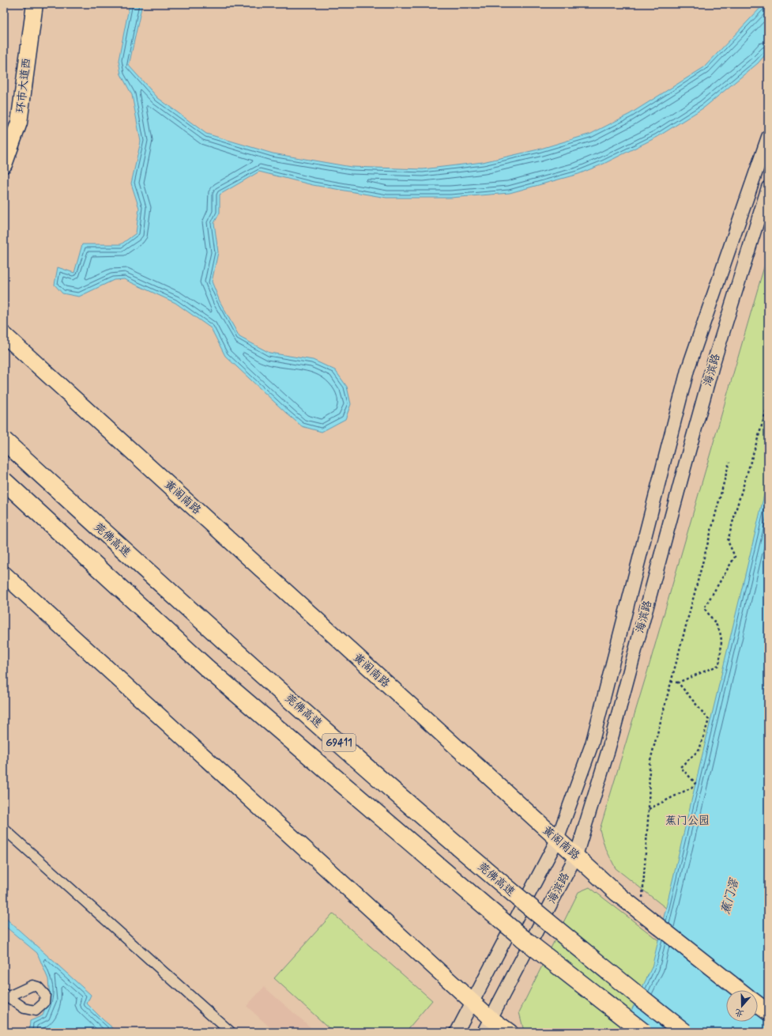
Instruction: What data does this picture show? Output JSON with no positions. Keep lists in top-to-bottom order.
{
  "streets": {
    "highway": ["莞佛高速", "G9411"],
    "main road": ["环市大道西", "黄阁南路"],
    "street": ["海滨路"]
  },
  "crossings": [
    ["海滨路", "黄阁南路"]
  ],
  "water": ["蕉门滘"],
  "parks": ["蕉门公园"],
  "north": "bottom"
}
